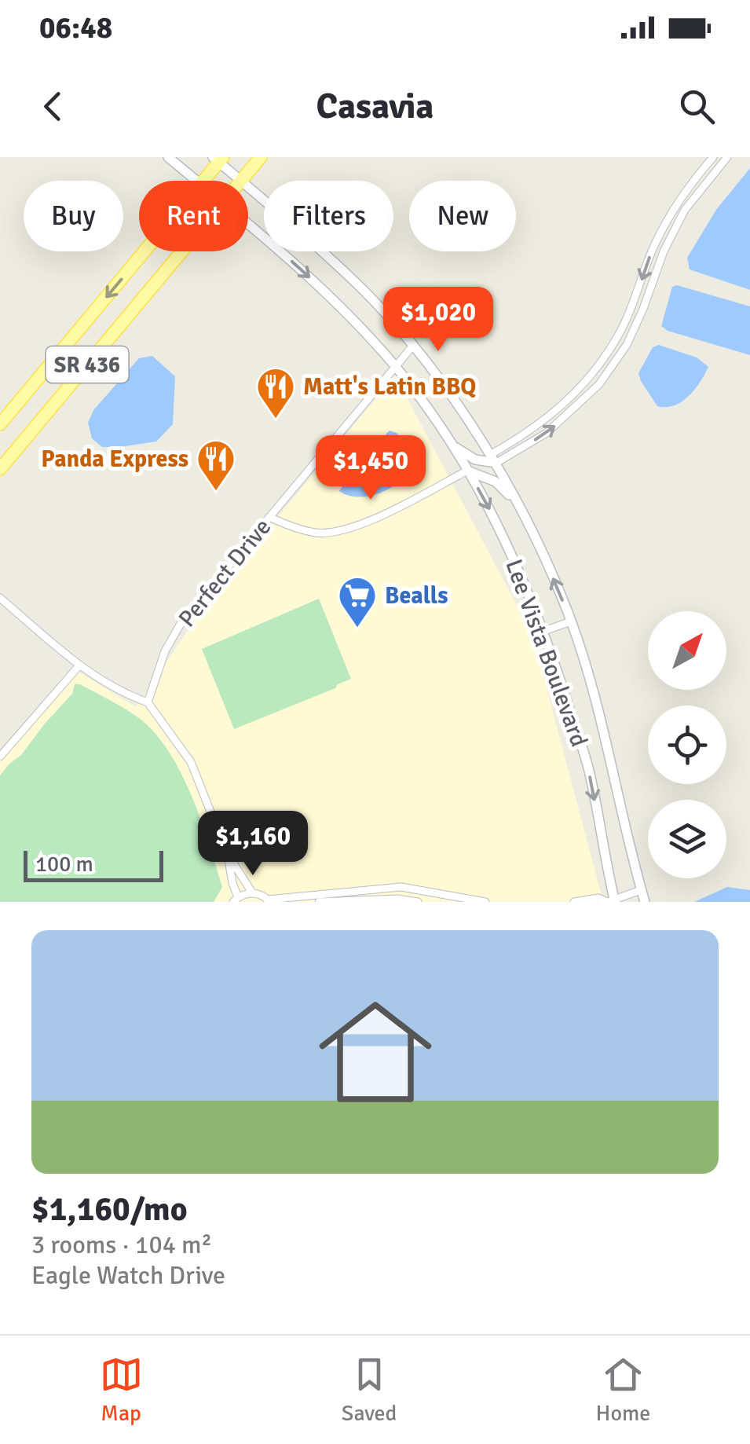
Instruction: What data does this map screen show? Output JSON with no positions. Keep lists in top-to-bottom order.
{
  "streets": {
    "main road": ["SR 436"],
    "street": ["Perfect Drive", "Lee Vista Boulevard"]
  },
  "crossings": [
    ["SR 436", "Lee Vista Boulevard"],
    ["Perfect Drive", "Lee Vista Boulevard"]
  ],
  "places": {
    "restaurant": ["Matt's Latin BBQ", "Panda Express"],
    "supermarket": ["Bealls"]
  },
  "scale_bar": "100 m",
  "north": "top right",
  "page": {
    "status": "06:48",
    "header": "Casavia",
    "chip": [
      "Buy",
      "Rent",
      "Filters",
      "New"
    ],
    "price": ["$1,020", "$1,450", "$1,160"],
    "scale": "100 m",
    "list": [
      {
        "name": "$1,160/mo",
        "note": "3 rooms · 104 m² · Eagle Watch Drive"
      }
    ],
    "tabs": ["Map", "Saved", "Home"]
  }
}
